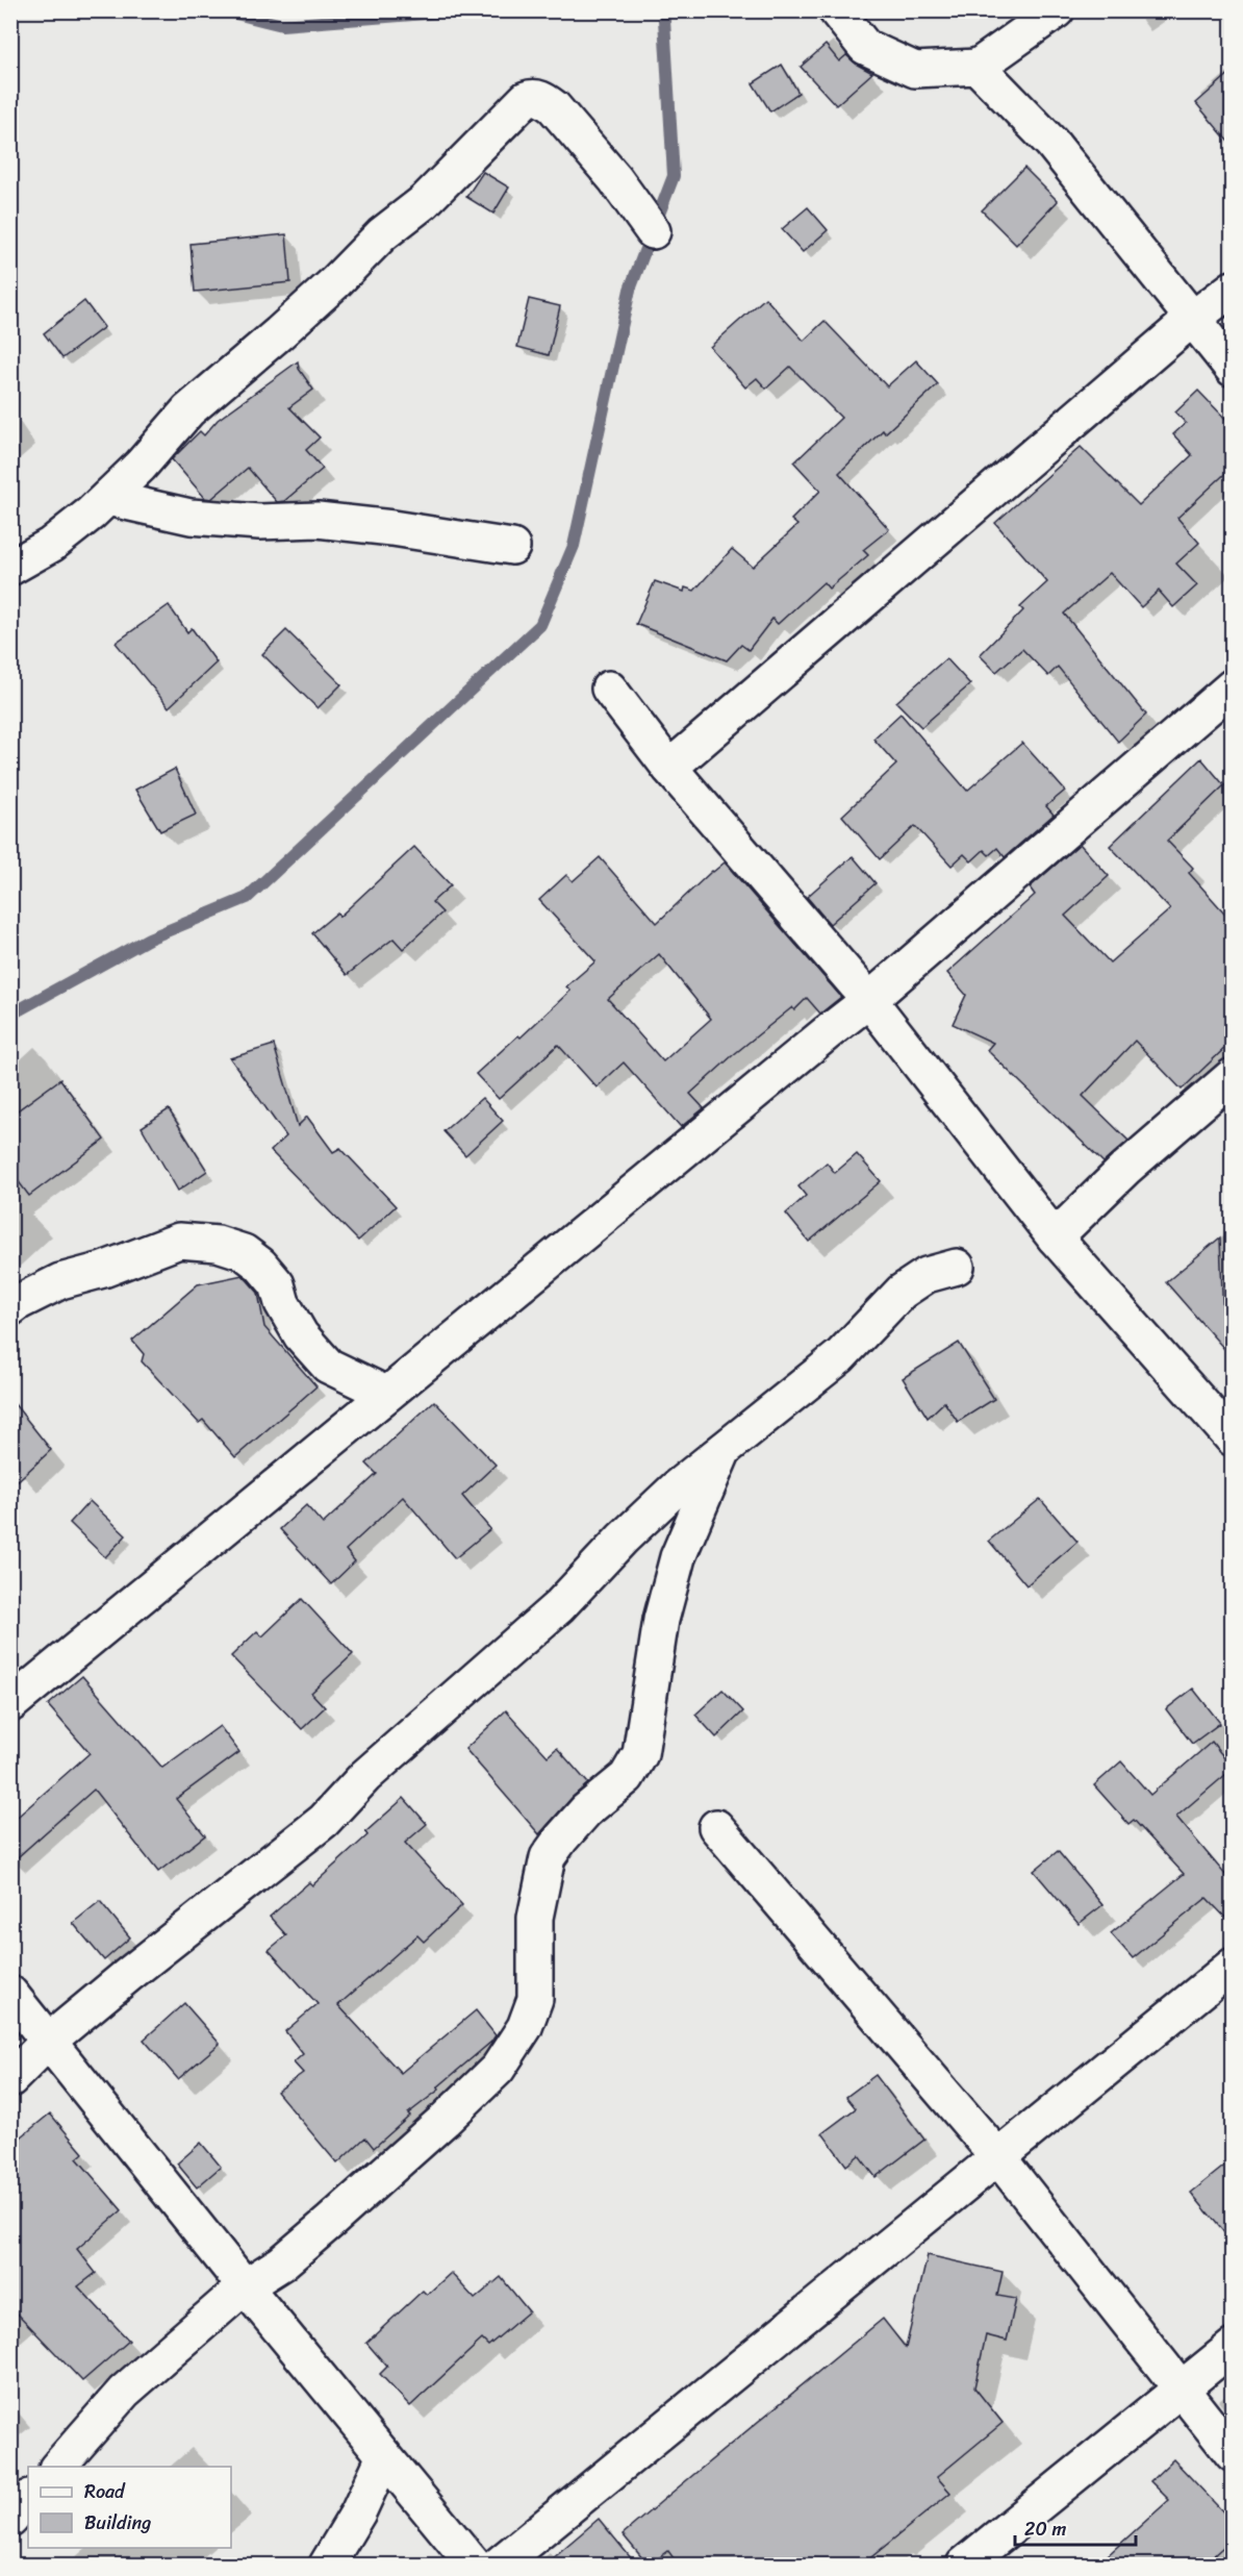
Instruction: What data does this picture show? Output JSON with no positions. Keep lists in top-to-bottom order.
{
  "legend": ["Road", "Building"],
  "scale_bar": "20 m"
}
